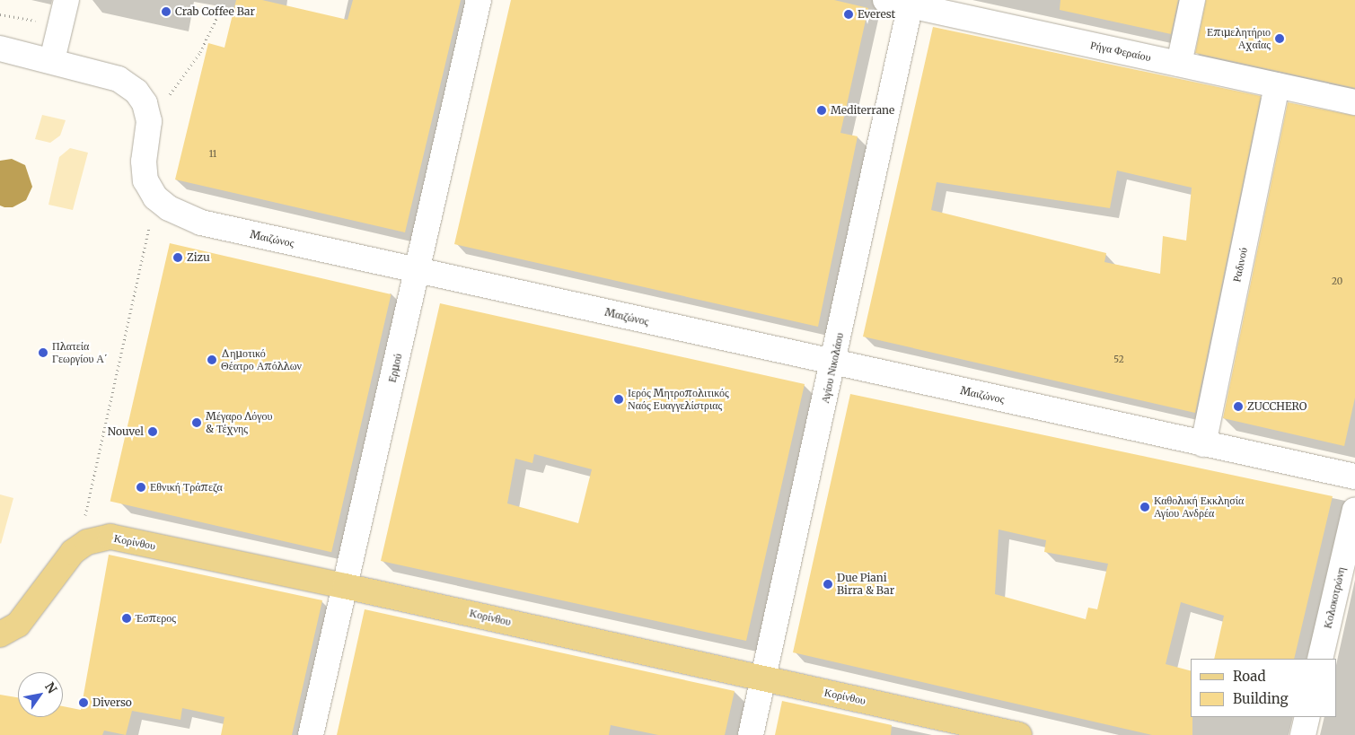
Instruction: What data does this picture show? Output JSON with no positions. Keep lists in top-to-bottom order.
{
  "streets": {
    "main road": ["Κορίνθου"],
    "street": [
      "Ρήγα Φεραίου",
      "Μαιζώνος",
      "Ραδινού",
      "Ερμού",
      "Αγίου Νικολάου",
      "Κολοκοτρώνη"
    ]
  },
  "crossings": [
    ["Ρήγα Φεραίου", "Ραδινού"],
    ["Ρήγα Φεραίου", "Αγίου Νικολάου"],
    ["Μαιζώνος", "Ραδινού"],
    ["Μαιζώνος", "Ερμού"],
    ["Μαιζώνος", "Αγίου Νικολάου"],
    ["Ερμού", "Κορίνθου"],
    ["Αγίου Νικολάου", "Κορίνθου"]
  ],
  "places": [
    "Crab Coffee Bar",
    "Everest",
    "Επιμελητήριο Αχαΐας",
    "Mediterrane",
    "Zizu",
    "Πλατεία Γεωργίου Α΄",
    "Δημοτικό Θέατρο Απόλλων",
    "Ιερός Μητροπολιτικός Ναός Ευαγγελίστριας",
    "ZUCCHERO",
    "Μέγαρο Λόγου & Τέχνης",
    "Nouvel",
    "Εθνική Τράπεζα",
    "Καθολική Εκκλησία Αγίου Ανδρέα",
    "Due Piani Birra & Bar",
    "Έσπερος",
    "Diverso"
  ],
  "house_numbers": ["11", "20", "52"],
  "legend": ["Road", "Building"],
  "north": "top right"
}
